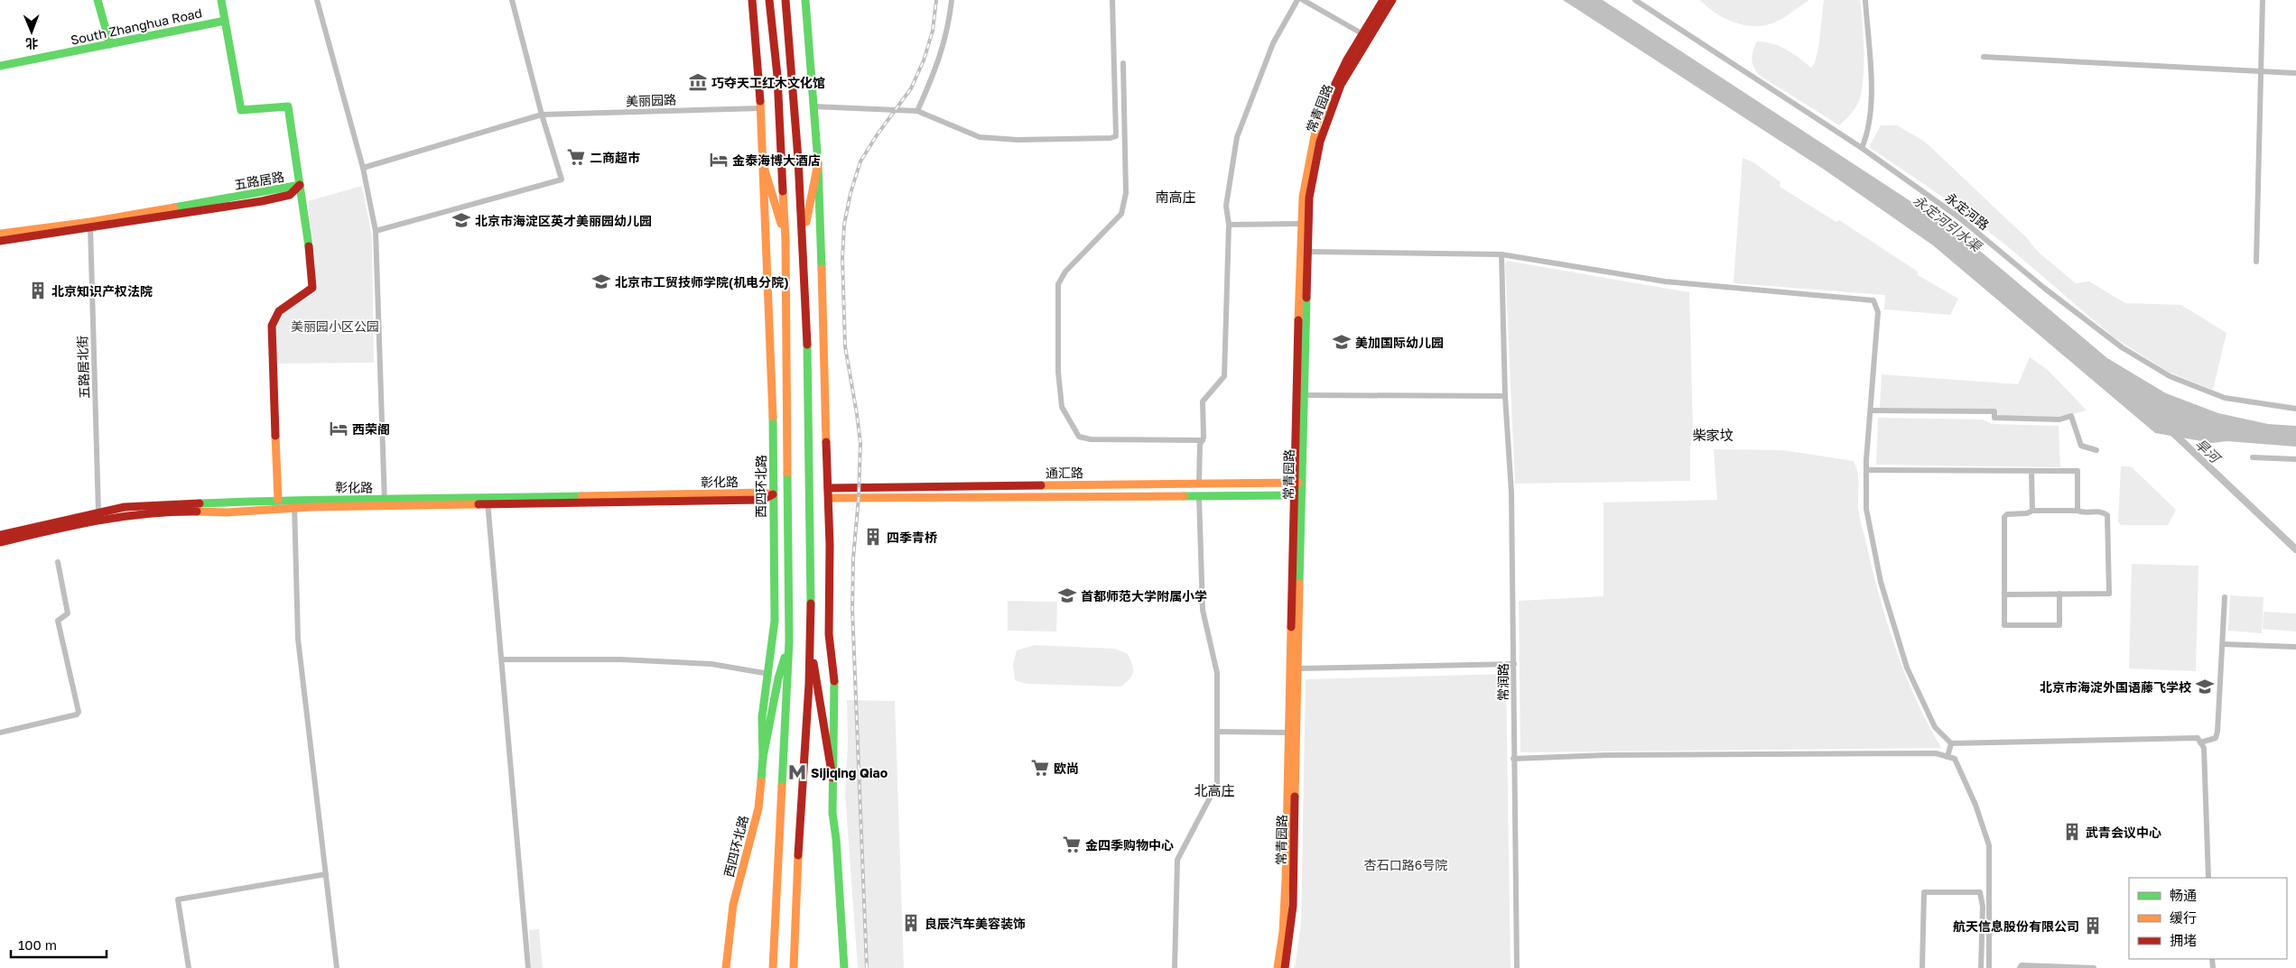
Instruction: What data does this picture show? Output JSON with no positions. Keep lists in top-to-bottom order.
{
  "streets": {
    "main road": [
      "South Zhanghua Road",
      "常青园路",
      "五路居路",
      "通汇路",
      "彰化路",
      "西四环北路"
    ],
    "street": [
      "美丽园路",
      "永定河路",
      "五路居北街",
      "常润路"
    ]
  },
  "crossings": [
    ["美丽园路", "西四环北路"],
    ["常青园路", "通汇路"],
    ["五路居路", "五路居北街"],
    ["五路居北街", "彰化路"],
    ["彰化路", "西四环北路"]
  ],
  "districts": ["南高庄", "柴家坟", "北高庄"],
  "water": ["永定河引水渠", "旱河"],
  "parks": ["美丽园小区公园", "杏石口路6号院"],
  "places": {
    "museum": ["巧夺天工红木文化馆"],
    "supermarket": ["二商超市", "欧尚", "金四季购物中心"],
    "hotel": ["金泰海博大酒店", "西荣阁"],
    "school or university": [
      "北京市海淀区英才美丽园幼儿园",
      "北京市工贸技师学院(机电分院)",
      "美加国际幼儿园",
      "首都师范大学附属小学",
      "北京市海淀外国语藤飞学校"
    ],
    "building": [
      "北京知识产权法院",
      "四季青桥",
      "武青会议中心",
      "良辰汽车美容装饰",
      "航天信息股份有限公司"
    ],
    "metro station": ["Sijiqing Qiao"]
  },
  "legend": ["畅通", "缓行", "拥堵"],
  "scale_bar": "100 m",
  "north": "bottom"
}
